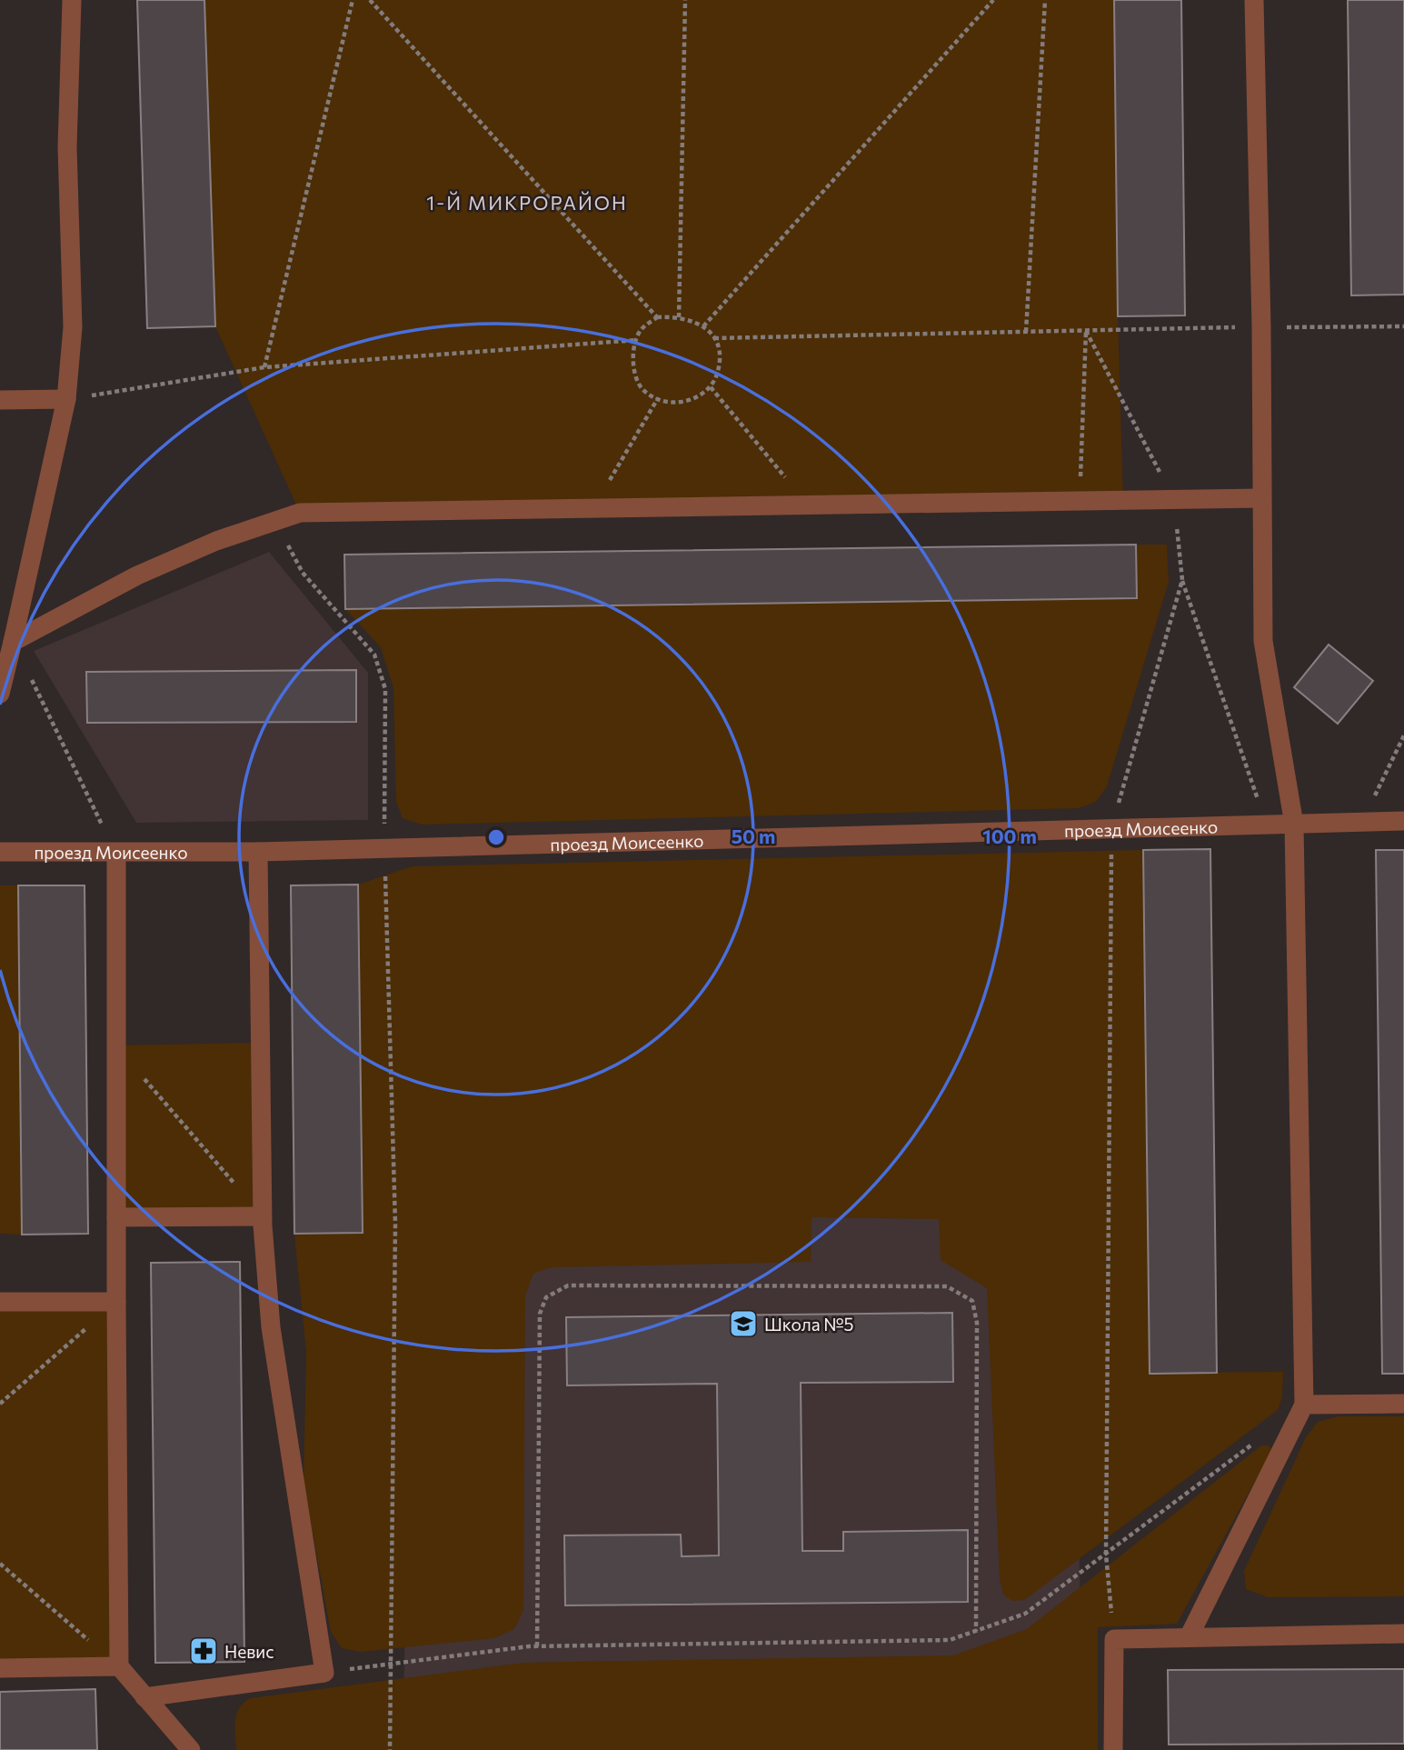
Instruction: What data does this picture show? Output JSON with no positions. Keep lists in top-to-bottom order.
{
  "streets": {
    "street": ["проезд Моисеенко"]
  },
  "districts": ["1-Й МИКРОРАЙОН"],
  "places": {
    "school or university": ["Школа №5"],
    "pharmacy": ["Невис"]
  },
  "rings": ["50 m", "100 m"]
}
